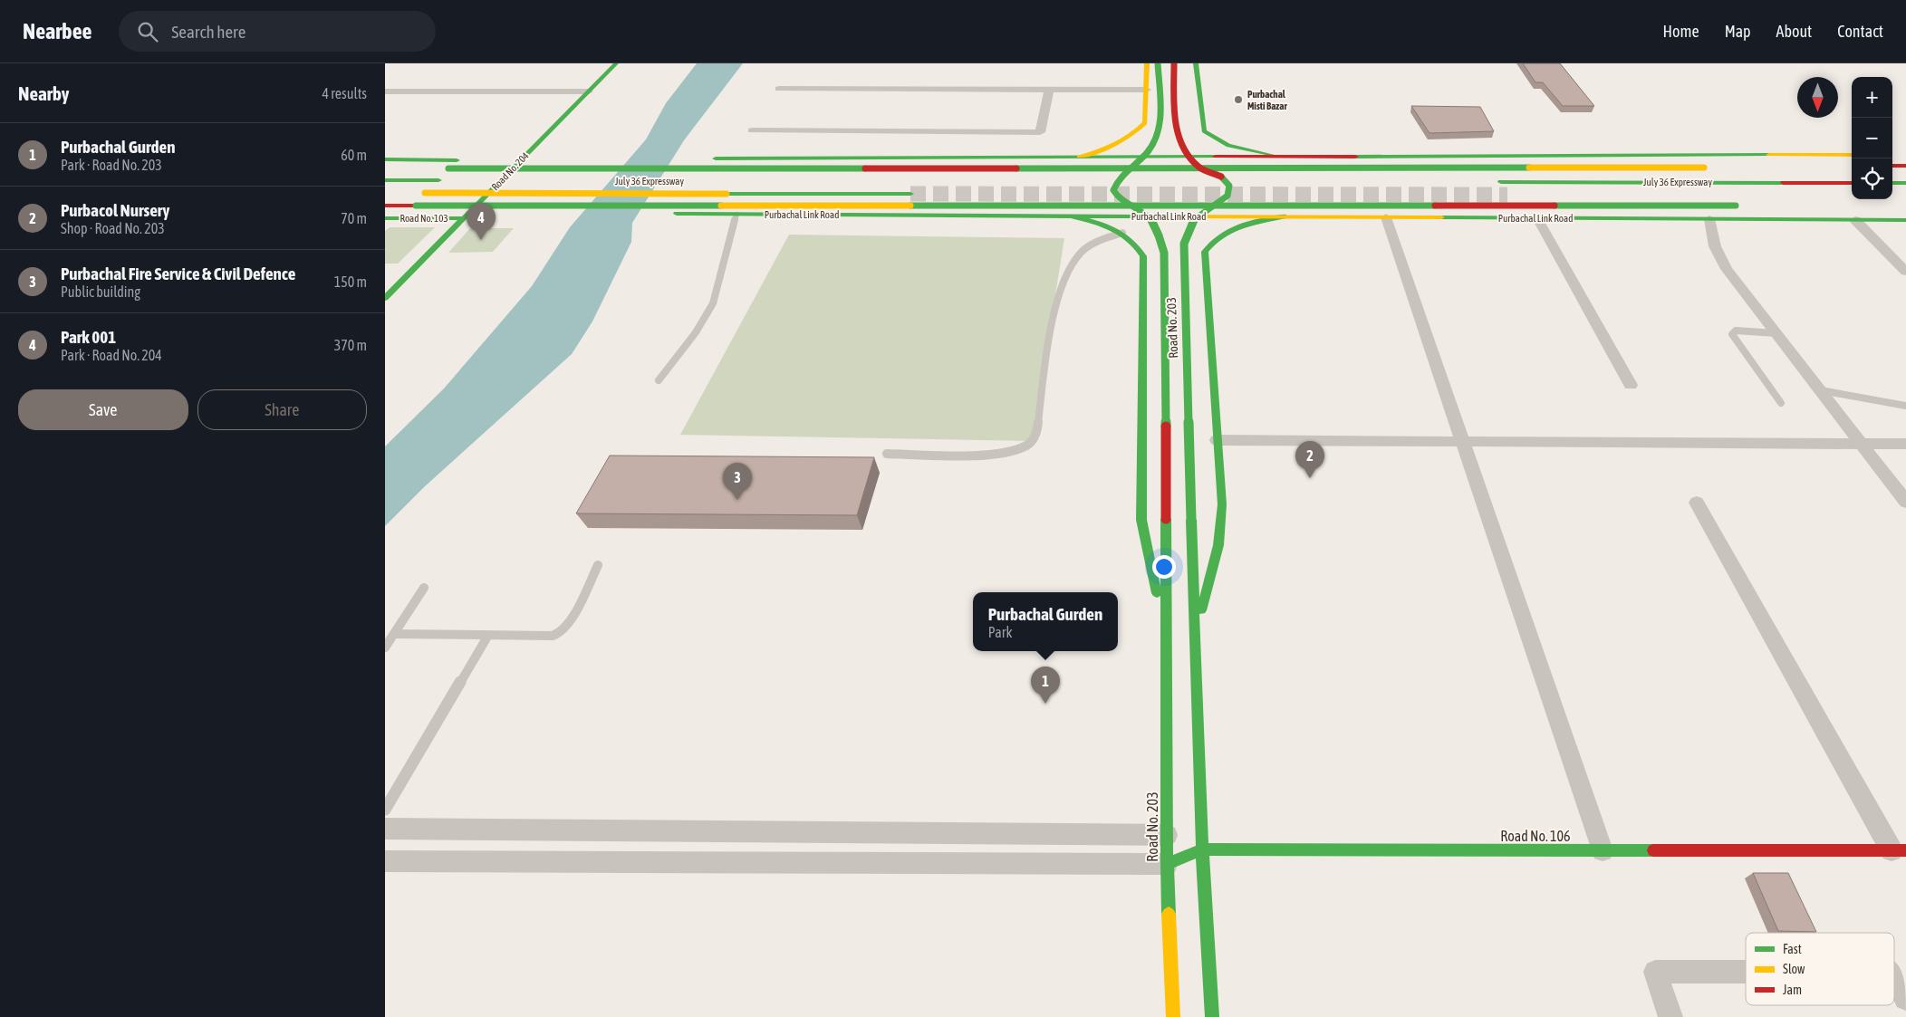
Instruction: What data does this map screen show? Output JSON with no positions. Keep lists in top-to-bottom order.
{
  "streets": {
    "main road": [
      "Road No. 204",
      "July 36 Expressway",
      "Purbachal Link Road",
      "Road No. 103",
      "Road No. 203",
      "Road No. 106"
    ]
  },
  "crossings": [
    ["Road No. 204", "Road No. 103"],
    ["Purbachal Link Road", "Road No. 203"],
    ["Road No. 203", "Road No. 106"]
  ],
  "places": ["Purbachal Misti Bazar"],
  "legend": ["Fast", "Slow", "Jam"],
  "north": "bottom",
  "page": {
    "header": "Nearbee",
    "search": "Search here",
    "nav": [
      "Home",
      "Map",
      "About",
      "Contact"
    ],
    "heading": ["Nearby", "4 results"],
    "map_buttons": ["+", "−"],
    "list": [
      {
        "mark": "1",
        "name": "Purbachal Gurden",
        "note": "Park · Road No. 203",
        "value": "60 m"
      },
      {
        "mark": "2",
        "name": "Purbacol Nursery",
        "note": "Shop · Road No. 203",
        "value": "70 m"
      },
      {
        "mark": "3",
        "name": "Purbachal Fire Service & Civil Defence",
        "note": "Public building",
        "value": "150 m"
      },
      {
        "mark": "4",
        "name": "Park 001",
        "note": "Park · Road No. 204",
        "value": "370 m"
      }
    ],
    "pins": [
      "4",
      "2",
      "3",
      "1"
    ],
    "buttons": ["Save", "Share"],
    "popup": ["Purbachal Gurden", "Park"]
  }
}
